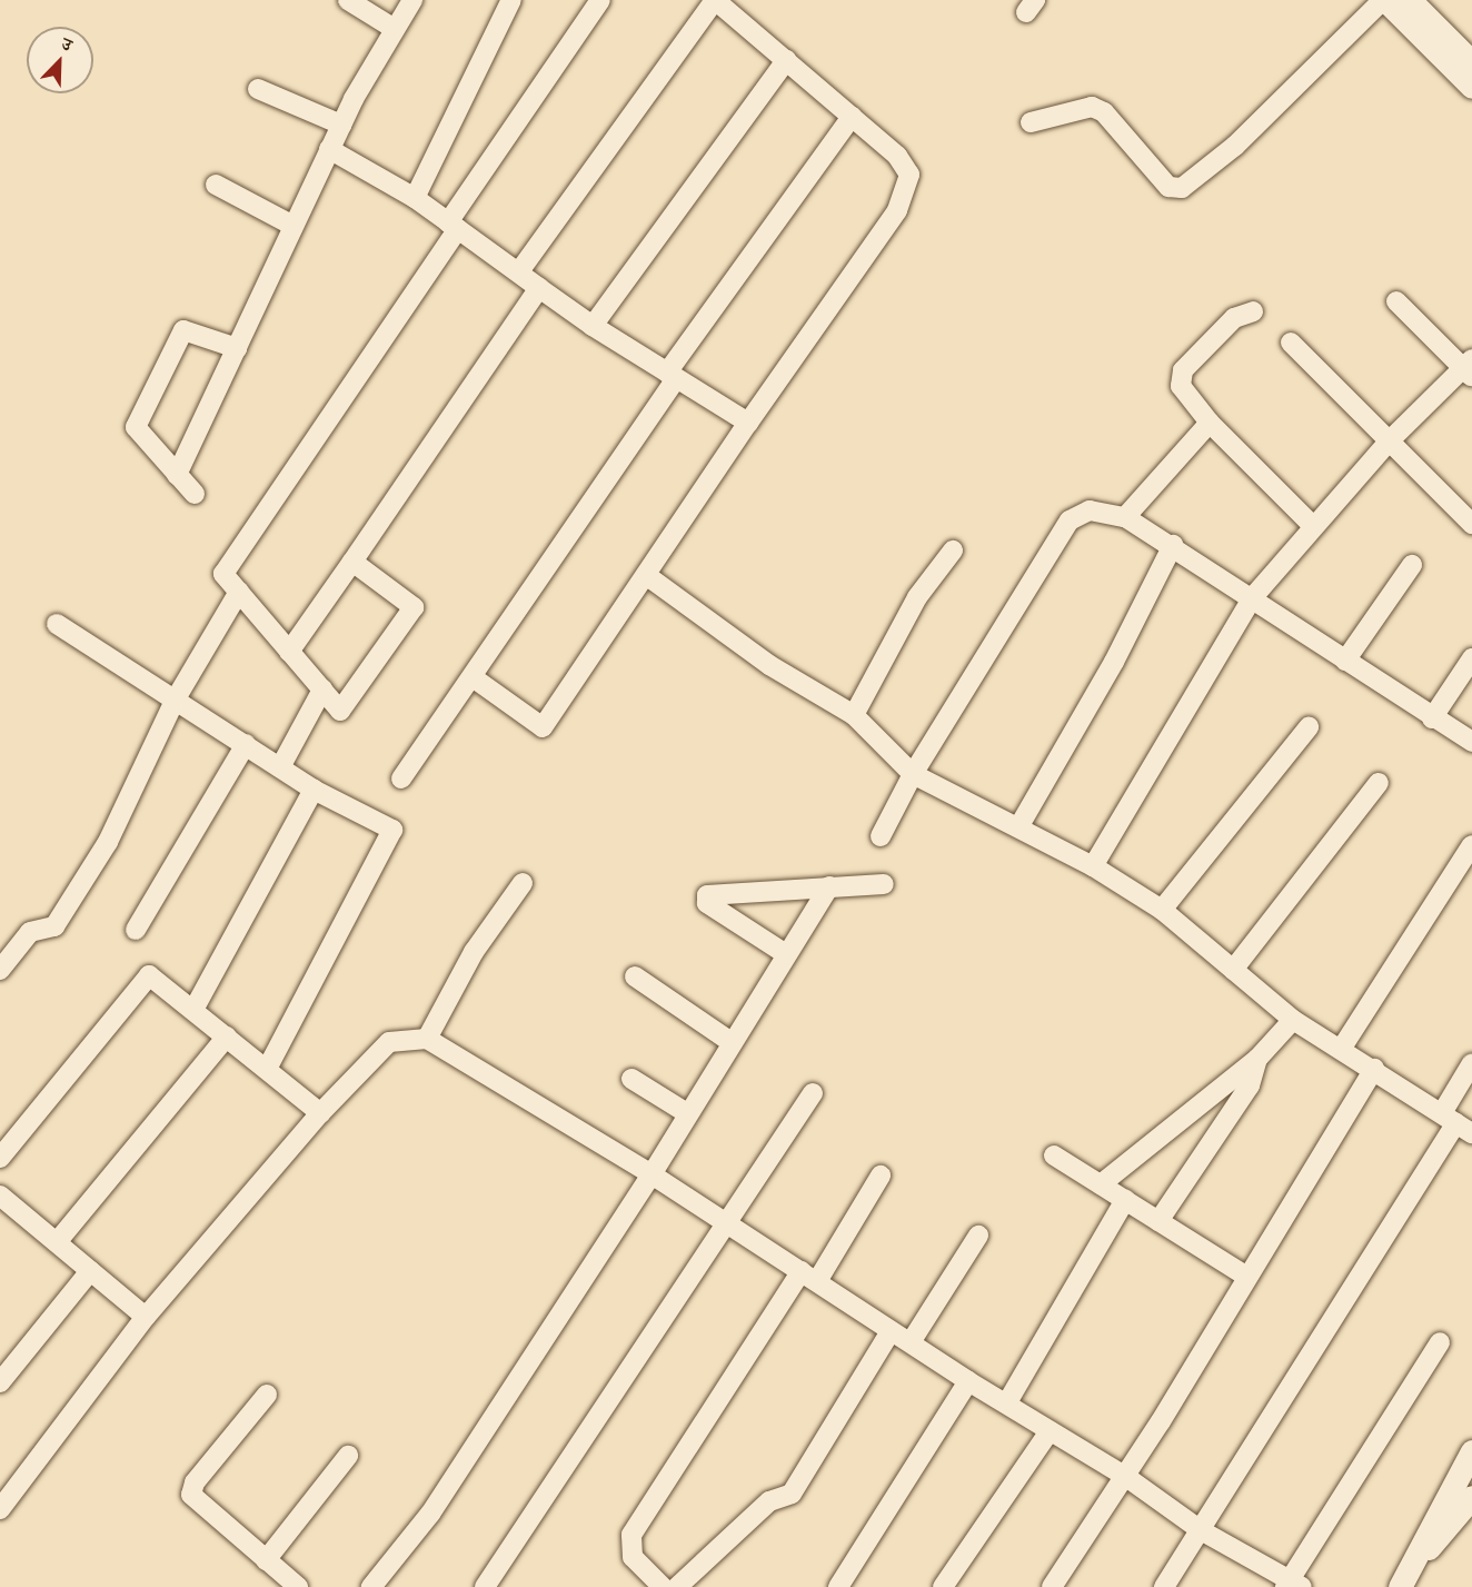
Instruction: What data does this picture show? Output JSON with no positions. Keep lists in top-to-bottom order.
{
  "north": "top right"
}
